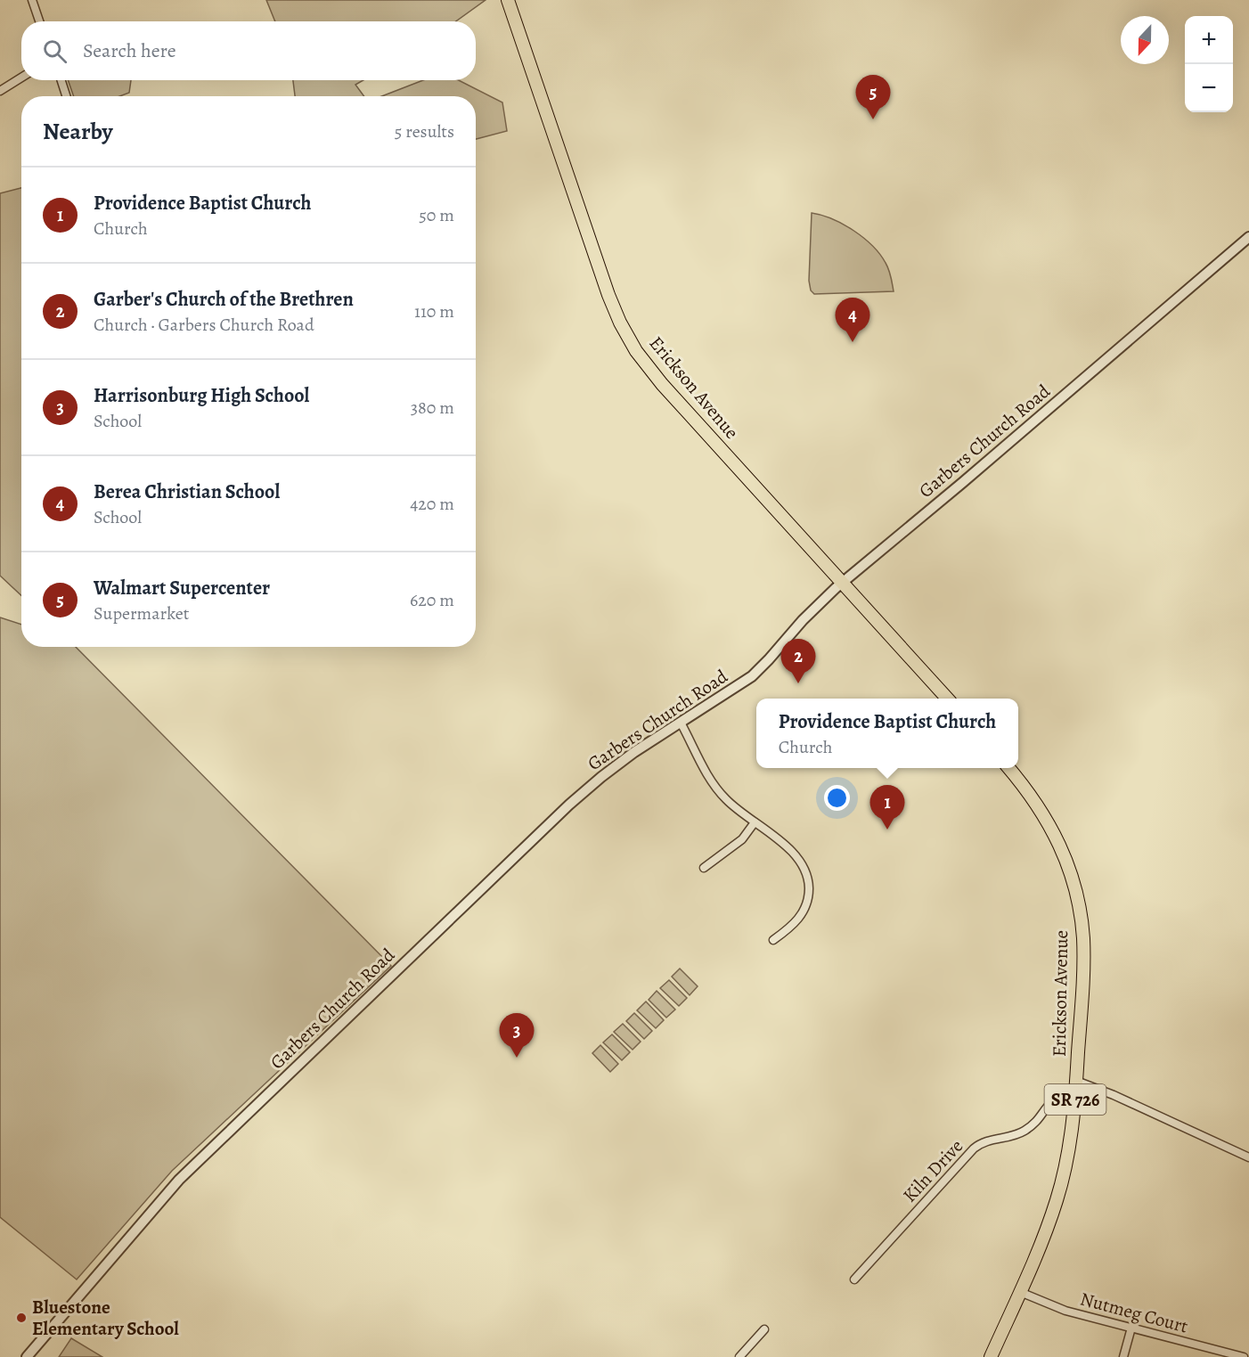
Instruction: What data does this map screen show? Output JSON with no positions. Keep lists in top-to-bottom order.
{
  "streets": {
    "main road": ["Erickson Avenue", "SR 726"],
    "street": ["Garbers Church Road", "Kiln Drive", "Nutmeg Court"]
  },
  "crossings": [
    ["Erickson Avenue", "Garbers Church Road"],
    ["Erickson Avenue", "Kiln Drive"],
    ["Erickson Avenue", "Nutmeg Court"]
  ],
  "places": ["Bluestone Elementary School"],
  "north": "bottom",
  "page": {
    "map_buttons": ["+", "−"],
    "search": "Search here",
    "pins": [
      "5",
      "4",
      "2",
      "1",
      "3"
    ],
    "heading": ["Nearby", "5 results"],
    "list": [
      {
        "mark": "1",
        "name": "Providence Baptist Church",
        "note": "Church",
        "value": "50 m"
      },
      {
        "mark": "2",
        "name": "Garber's Church of the Brethren",
        "note": "Church · Garbers Church Road",
        "value": "110 m"
      },
      {
        "mark": "3",
        "name": "Harrisonburg High School",
        "note": "School",
        "value": "380 m"
      },
      {
        "mark": "4",
        "name": "Berea Christian School",
        "note": "School",
        "value": "420 m"
      },
      {
        "mark": "5",
        "name": "Walmart Supercenter",
        "note": "Supermarket",
        "value": "620 m"
      }
    ],
    "popup": ["Providence Baptist Church", "Church"]
  }
}
